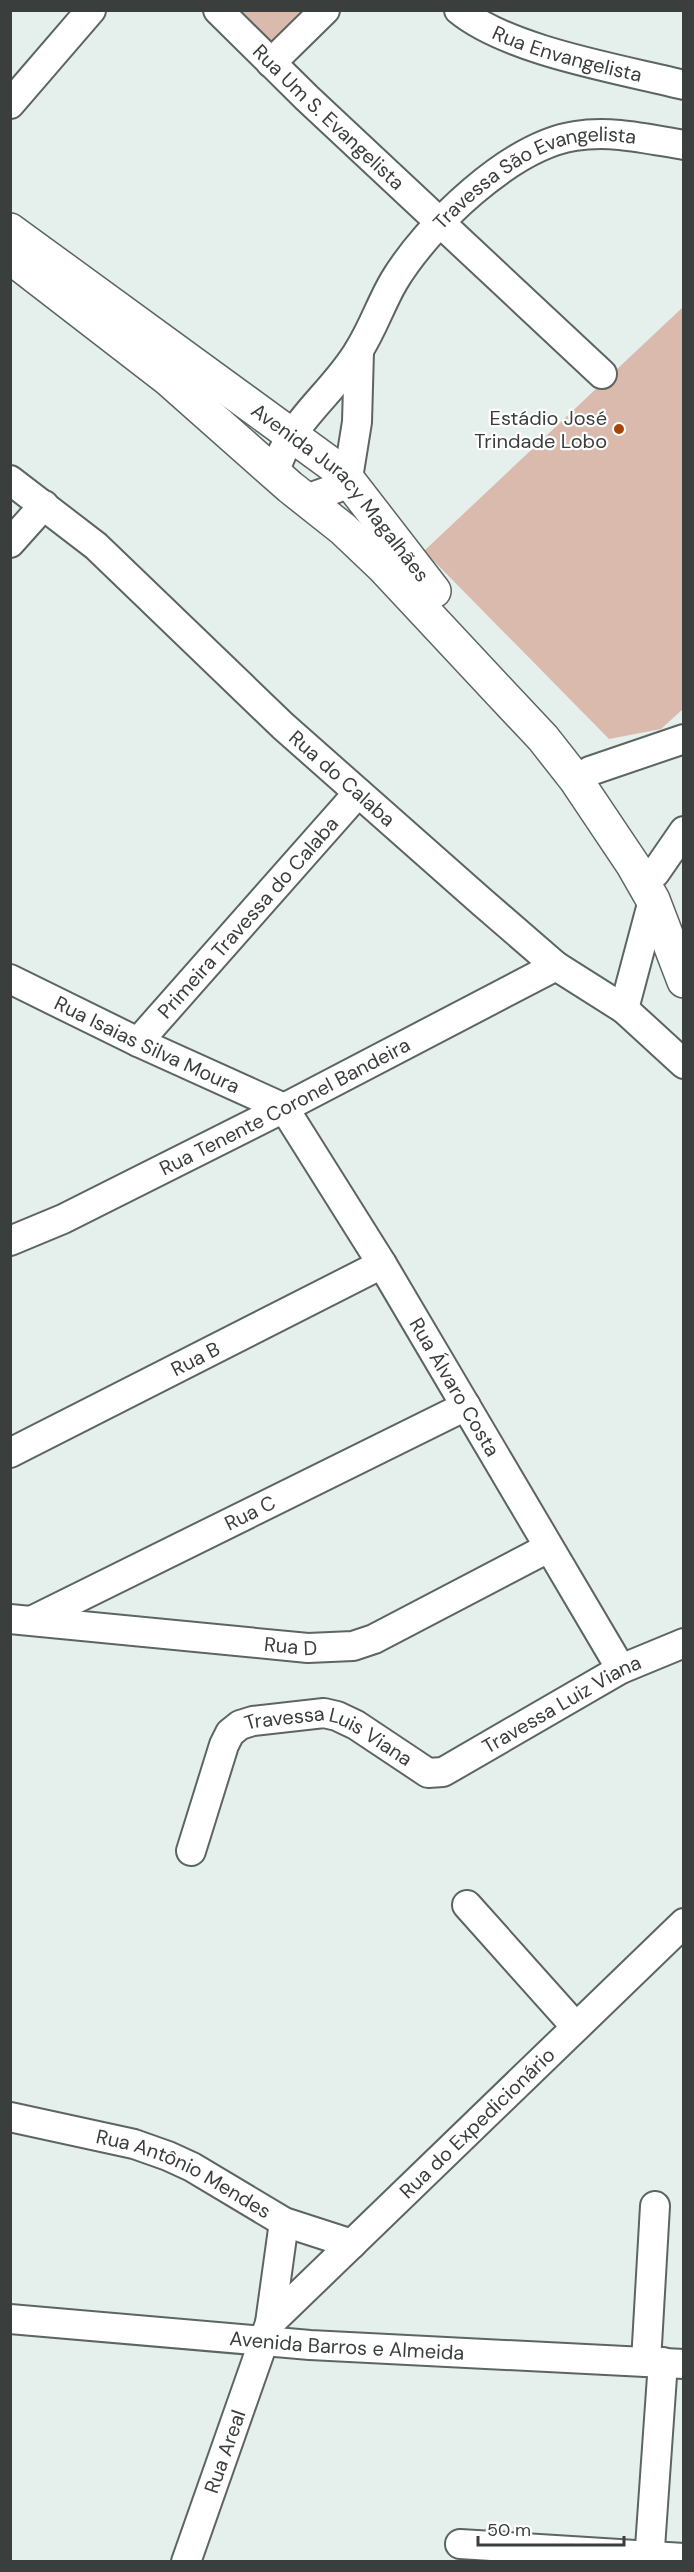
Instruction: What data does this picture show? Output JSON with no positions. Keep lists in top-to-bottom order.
{
  "streets": {
    "main road": ["Avenida Juracy Magalhães"],
    "street": [
      "Rua Envangelista",
      "Rua Um S. Evangelista",
      "Travessa São Evangelista",
      "Rua do Calaba",
      "Primeira Travessa do Calaba",
      "Rua Isaias Silva Moura",
      "Rua Tenente Coronel Bandeira",
      "Rua B",
      "Rua Álvaro Costa",
      "Rua C",
      "Rua D",
      "Travessa Luiz Viana",
      "Travessa Luis Viana",
      "Rua do Expedicionário",
      "Rua Antônio Mendes",
      "Avenida Barros e Almeida",
      "Rua Areal"
    ]
  },
  "crossings": [
    ["Rua Um S. Evangelista", "Travessa São Evangelista"],
    ["Rua do Calaba", "Primeira Travessa do Calaba"],
    ["Rua do Calaba", "Rua Tenente Coronel Bandeira"],
    ["Primeira Travessa do Calaba", "Rua Isaias Silva Moura"],
    ["Rua Isaias Silva Moura", "Rua Tenente Coronel Bandeira"],
    ["Rua Isaias Silva Moura", "Rua Álvaro Costa"],
    ["Rua Tenente Coronel Bandeira", "Rua Álvaro Costa"],
    ["Rua B", "Rua Álvaro Costa"],
    ["Rua Álvaro Costa", "Rua C"],
    ["Rua Álvaro Costa", "Rua D"],
    ["Rua Álvaro Costa", "Travessa Luiz Viana"],
    ["Rua C", "Rua D"],
    ["Travessa Luiz Viana", "Travessa Luis Viana"],
    ["Rua do Expedicionário", "Rua Antônio Mendes"],
    ["Rua do Expedicionário", "Avenida Barros e Almeida"],
    ["Rua do Expedicionário", "Rua Areal"],
    ["Avenida Barros e Almeida", "Rua Areal"]
  ],
  "places": ["Estádio José Trindade Lobo"],
  "scale_bar": "50 m"
}
